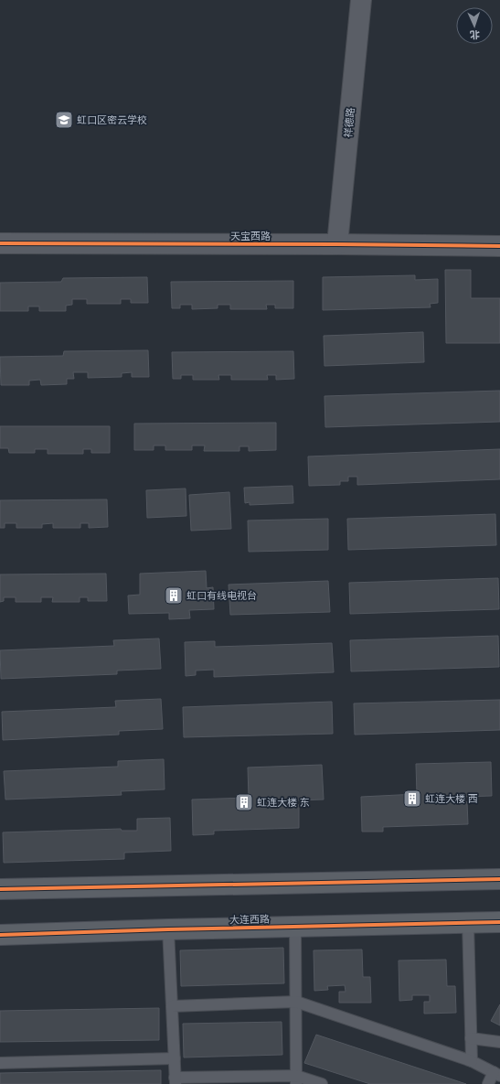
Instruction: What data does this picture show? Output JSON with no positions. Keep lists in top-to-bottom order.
{
  "streets": {
    "main road": ["大连西路"],
    "street": ["祥德路", "天宝西路"]
  },
  "crossings": [
    ["祥德路", "天宝西路"]
  ],
  "places": {
    "school or university": ["虹口区密云学校"],
    "building": ["虹口有线电视台", "虹连大楼 西", "虹连大楼 东"]
  },
  "north": "bottom"
}
